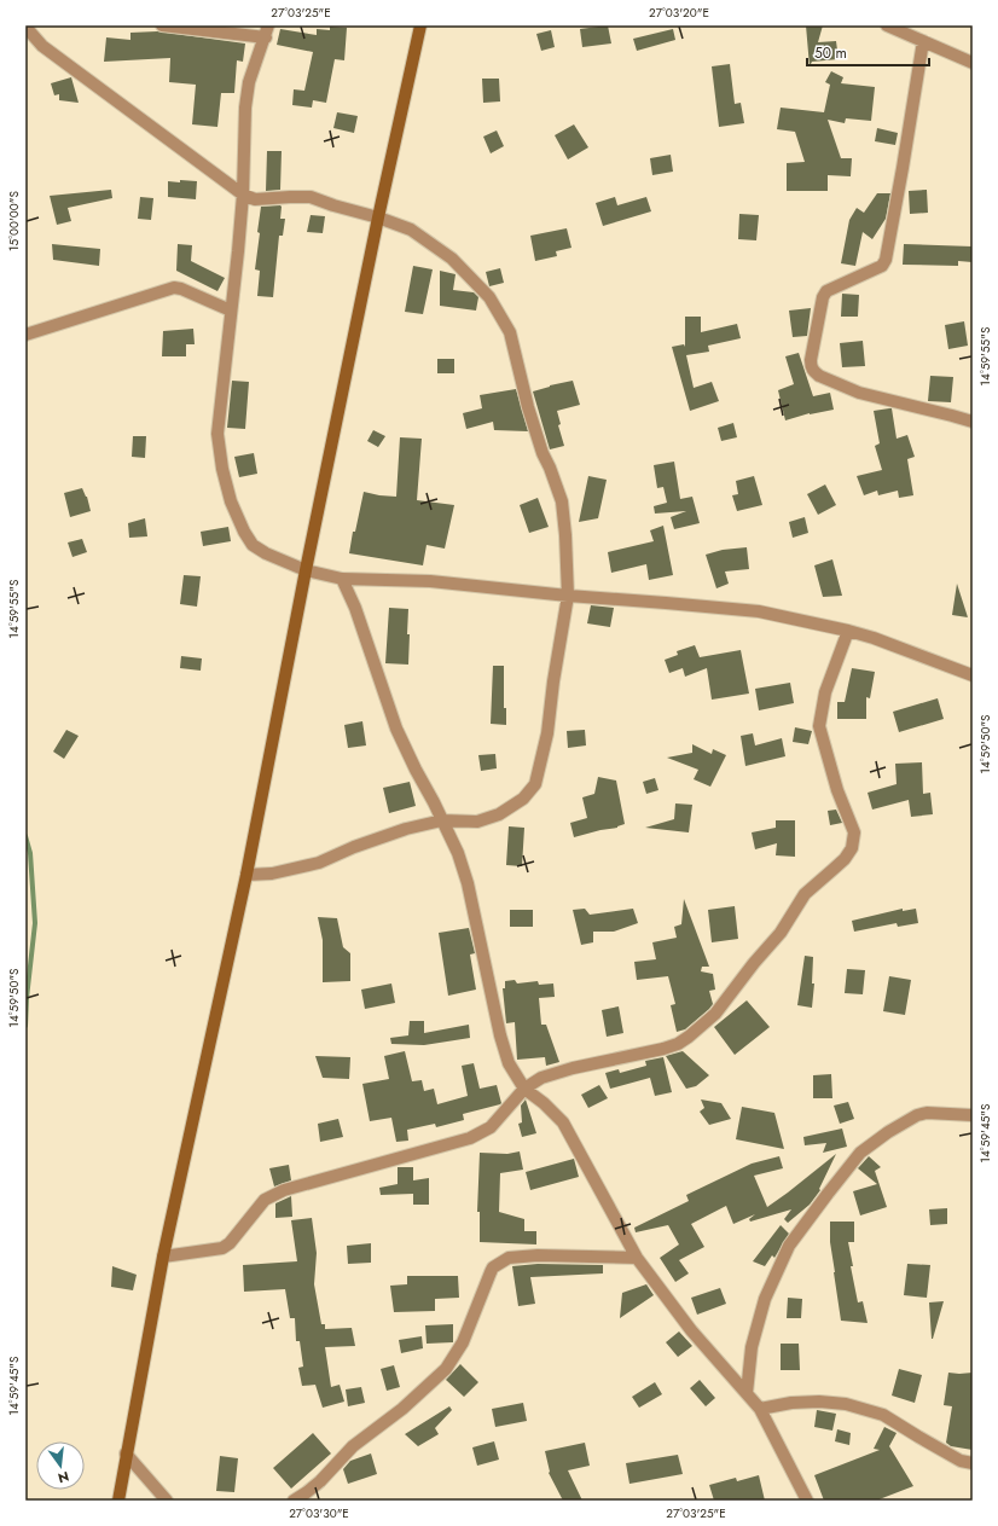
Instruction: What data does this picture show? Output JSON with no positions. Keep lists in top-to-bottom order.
{
  "scale_bar": "50 m",
  "north": "bottom",
  "coordinates": [
    "27°03'25\"E",
    "27°03'20\"E",
    "15°00'00\"S",
    "14°59'55\"S",
    "14°59'50\"S",
    "14°59'45\"S",
    "27°03'30\"E"
  ]
}
